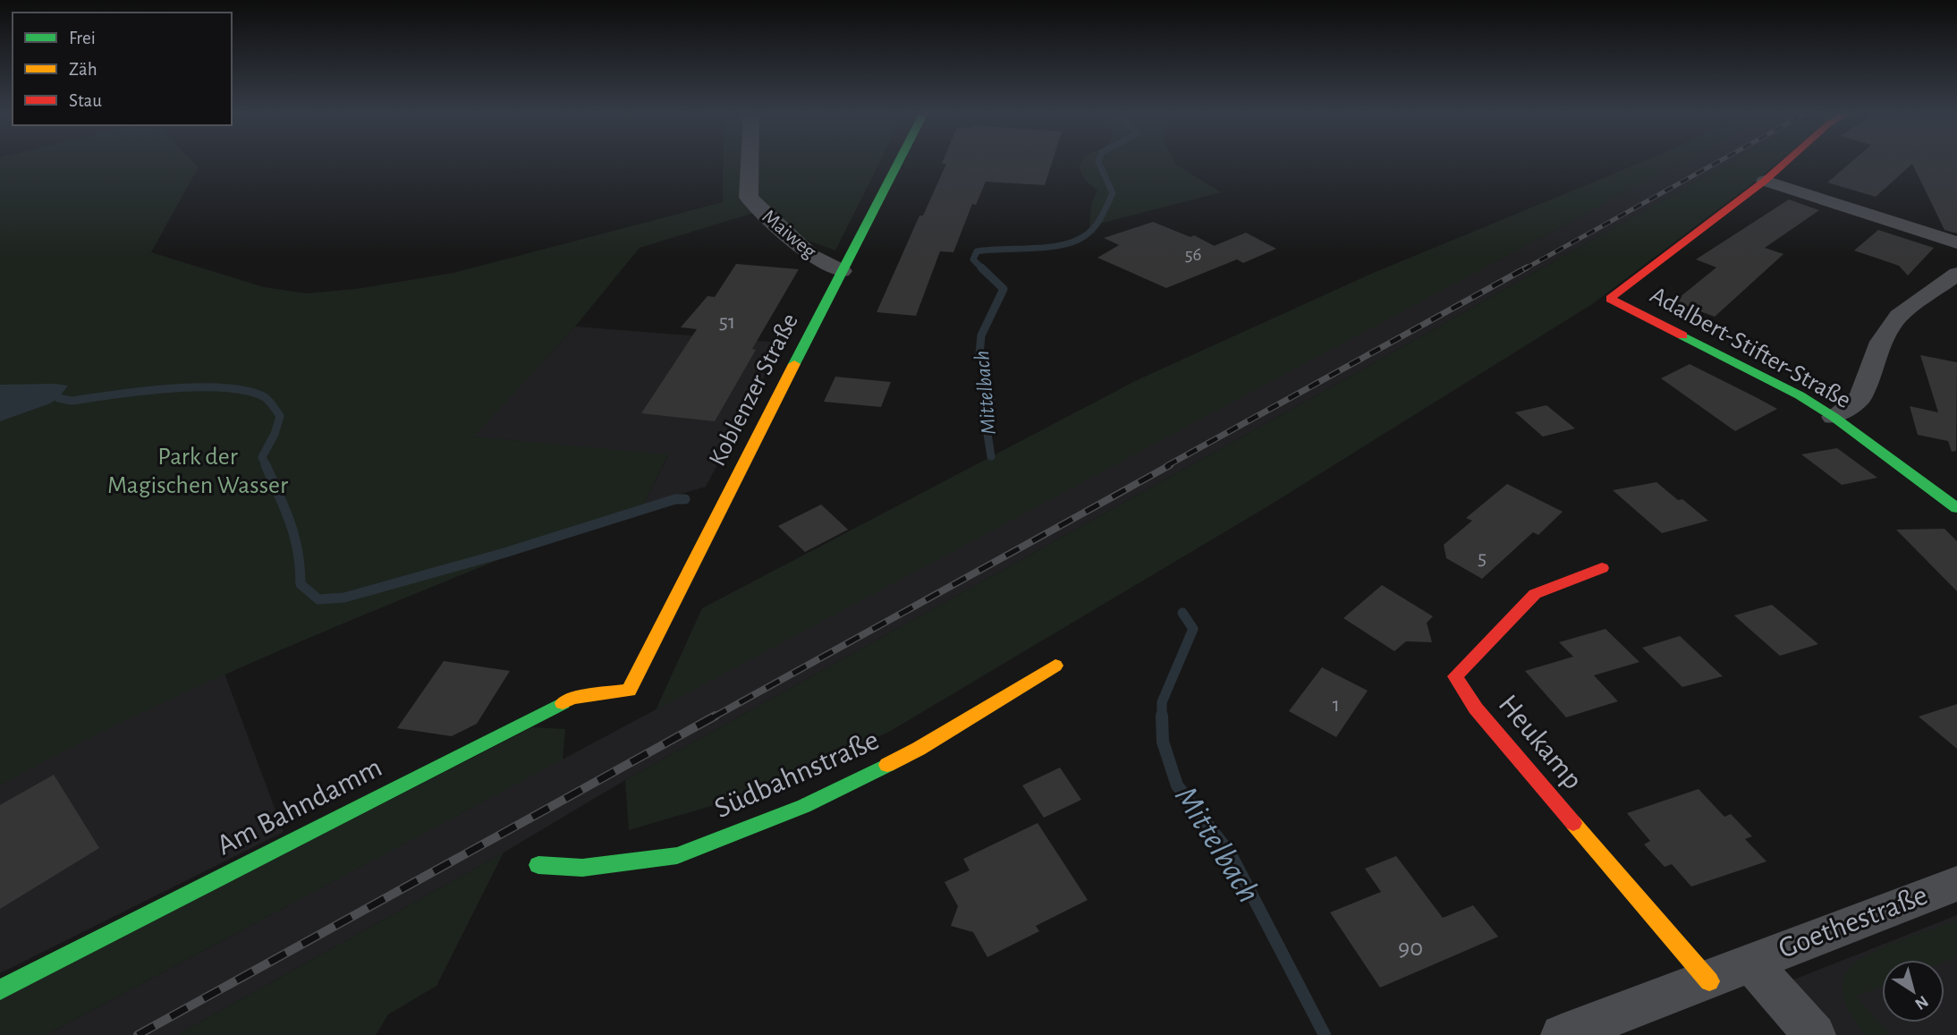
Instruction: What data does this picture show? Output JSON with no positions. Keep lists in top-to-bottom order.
{
  "streets": {
    "street": [
      "Maiweg",
      "Adalbert-Stifter-Straße",
      "Koblenzer Straße",
      "Heukamp",
      "Südbahnstraße",
      "Am Bahndamm",
      "Goethestraße"
    ]
  },
  "crossings": [
    ["Maiweg", "Koblenzer Straße"],
    ["Koblenzer Straße", "Am Bahndamm"],
    ["Heukamp", "Goethestraße"]
  ],
  "water": ["Mittelbach"],
  "parks": ["Park der Magischen Wasser"],
  "house_numbers": [
    "56",
    "51",
    "5",
    "1",
    "90"
  ],
  "legend": ["Frei", "Zäh", "Stau"],
  "north": "bottom right"
}
